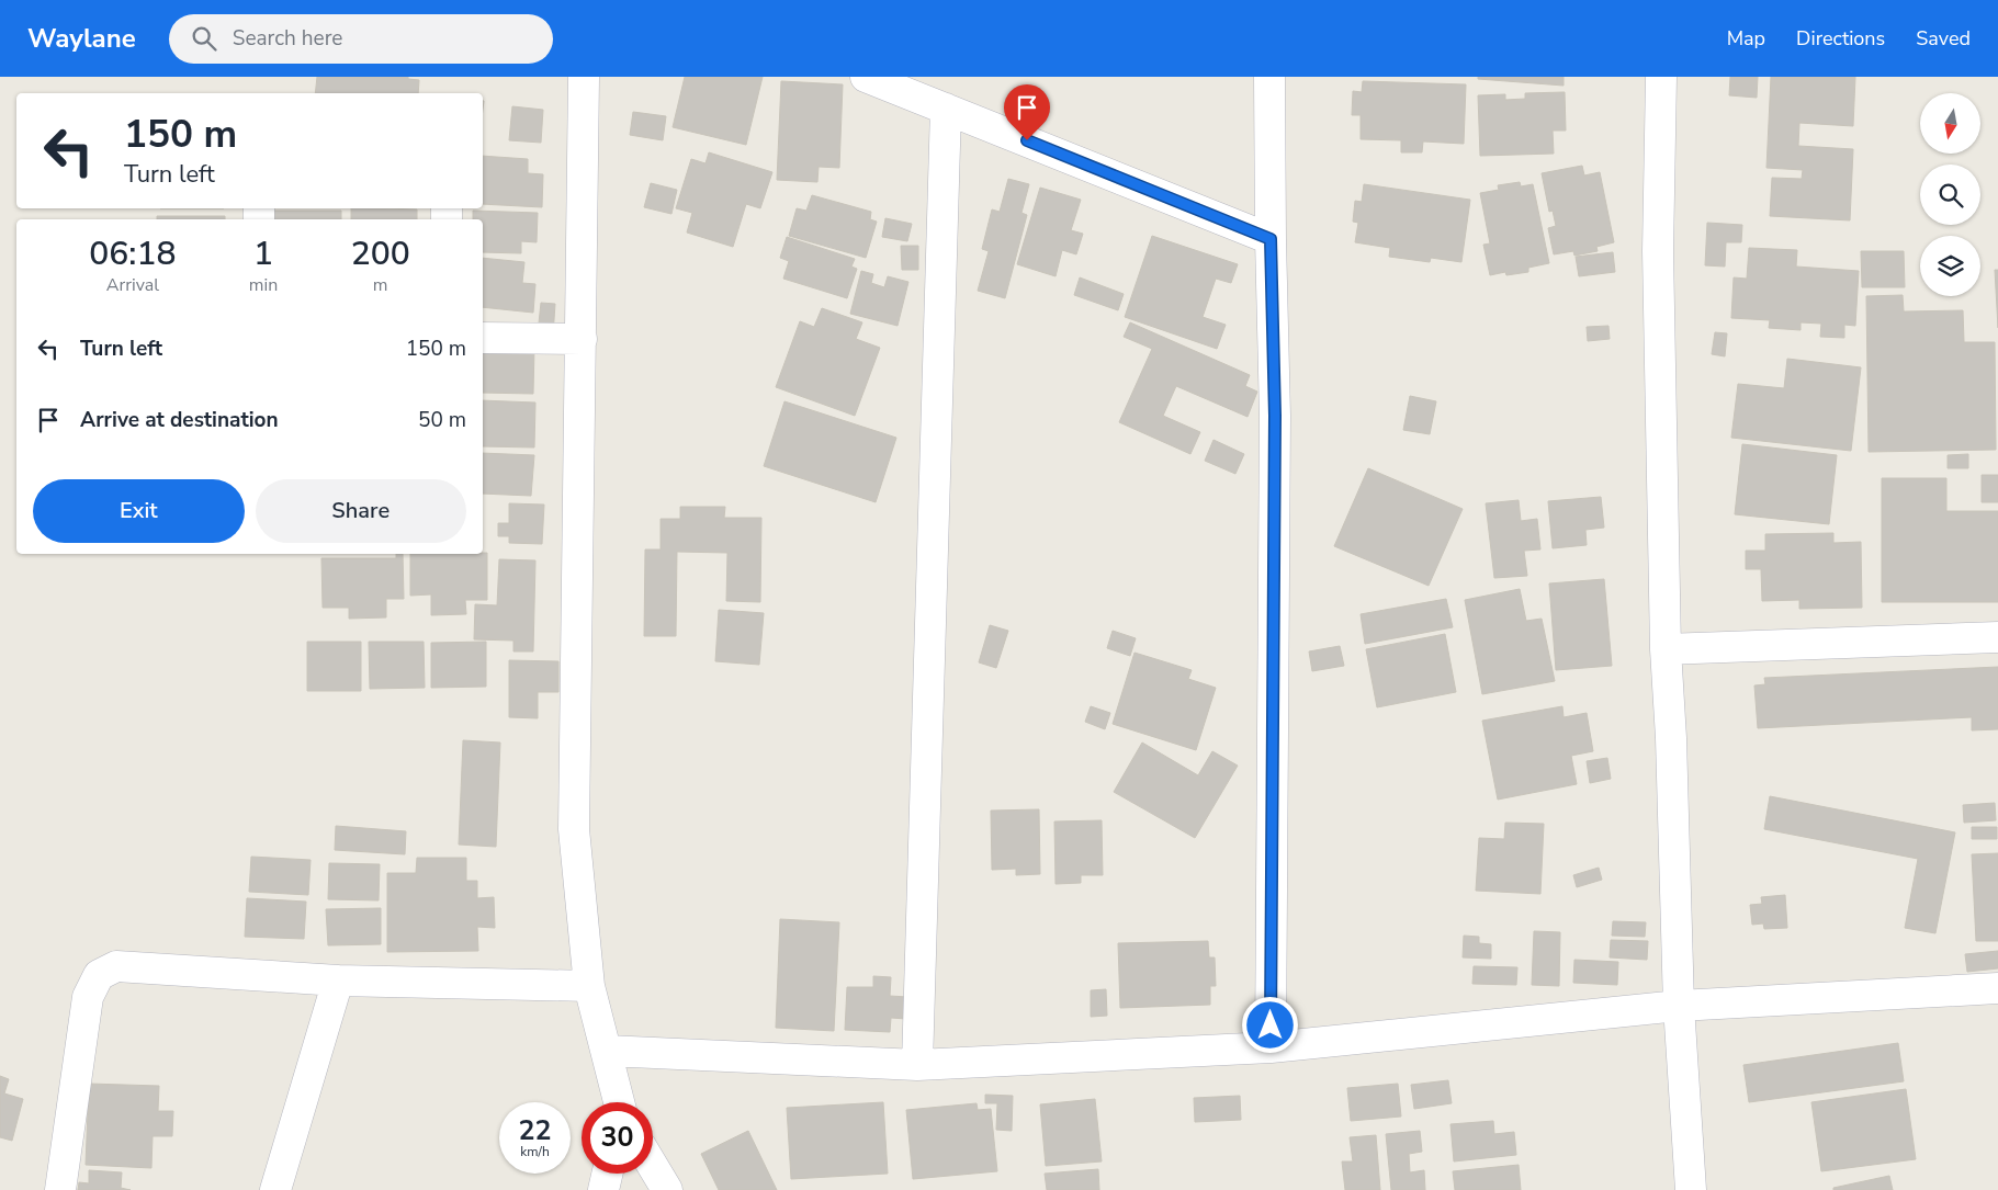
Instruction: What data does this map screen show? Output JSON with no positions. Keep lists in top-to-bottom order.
{
  "north": "bottom",
  "page": {
    "header": "Waylane",
    "search": "Search here",
    "nav": ["Map", "Directions", "Saved"],
    "turn": ["150 m", "Turn left"],
    "eta": [
      "06:18",
      "Arrival",
      "1",
      "min",
      "200",
      "m"
    ],
    "list": [
      {
        "name": "Turn left",
        "value": "150 m"
      },
      {
        "name": "Arrive at destination",
        "value": "50 m"
      }
    ],
    "buttons": ["Exit", "Share"],
    "speed": "22 km/h",
    "limit": "30"
  }
}
